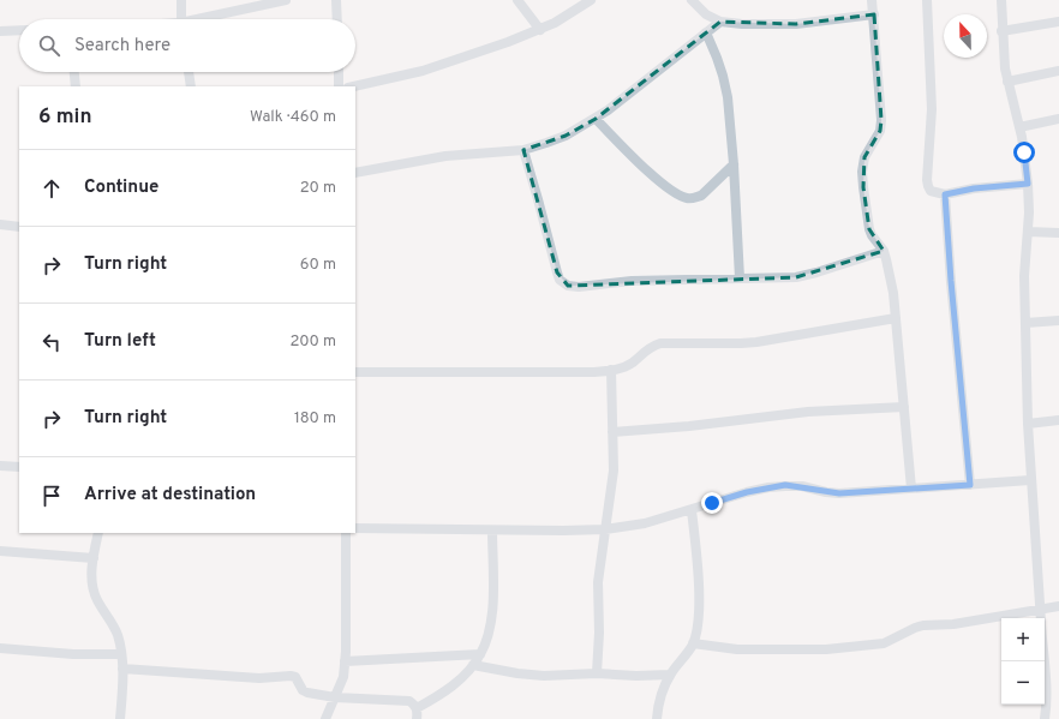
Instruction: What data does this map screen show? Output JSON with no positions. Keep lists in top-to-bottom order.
{
  "north": "top",
  "page": {
    "search": "Search here",
    "heading": ["6 min", "Walk · 460 m"],
    "list": [
      ["Continue", "20 m"],
      ["Turn right", "60 m"],
      ["Turn left", "200 m"],
      ["Turn right", "180 m"],
      "Arrive at destination"
    ],
    "map_buttons": ["+", "−"]
  }
}
